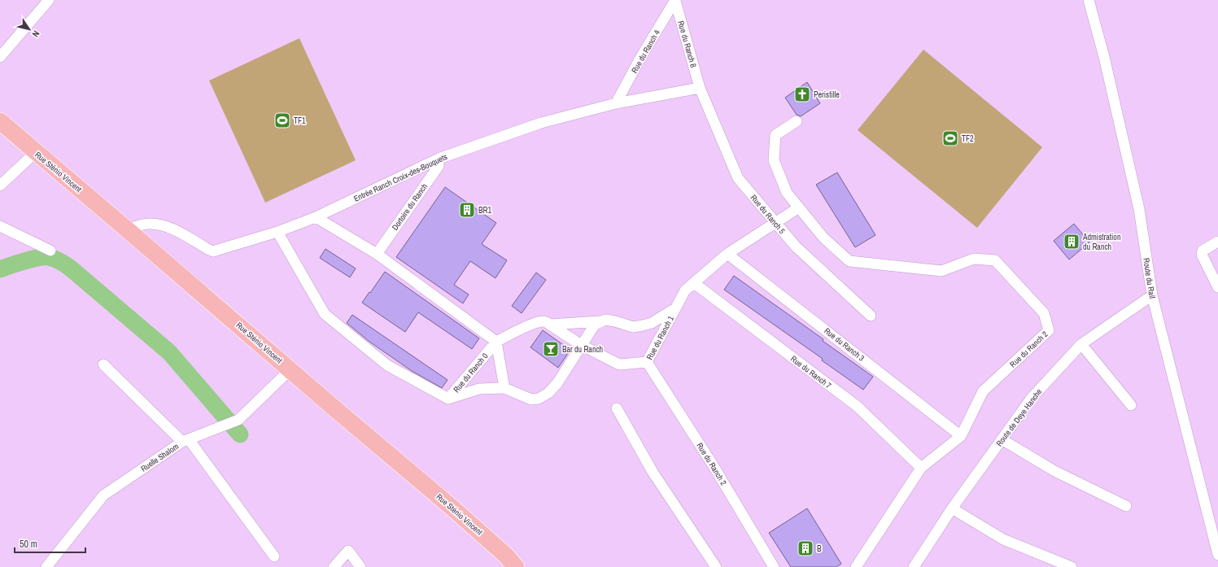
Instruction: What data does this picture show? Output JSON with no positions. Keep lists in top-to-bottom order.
{
  "streets": {
    "main road": ["Rue Sténio Vincent"],
    "street": [
      "Rue du Ranch 8",
      "Rue du Ranch 4",
      "Entrée Ranch Croix-des-Bouquets",
      "Dortoire du Ranch",
      "Rue du Ranch 5",
      "Route du Rail",
      "Rue du Ranch 1",
      "Rue du Ranch 3",
      "Rue du Ranch 2",
      "Rue du Ranch 7",
      "Rue du Ranch 0",
      "Route de Deye Hanche",
      "Ruelle Shalom"
    ]
  },
  "crossings": [
    ["Rue du Ranch 8", "Rue du Ranch 4"],
    ["Rue du Ranch 8", "Entrée Ranch Croix-des-Bouquets"],
    ["Rue du Ranch 8", "Rue du Ranch 5"],
    ["Rue du Ranch 4", "Entrée Ranch Croix-des-Bouquets"],
    ["Rue Sténio Vincent", "Entrée Ranch Croix-des-Bouquets"],
    ["Rue Sténio Vincent", "Ruelle Shalom"],
    ["Entrée Ranch Croix-des-Bouquets", "Dortoire du Ranch"],
    ["Entrée Ranch Croix-des-Bouquets", "Rue du Ranch 5"],
    ["Entrée Ranch Croix-des-Bouquets", "Rue du Ranch 0"],
    ["Rue du Ranch 5", "Rue du Ranch 1"],
    ["Route du Rail", "Route de Deye Hanche"],
    ["Rue du Ranch 1", "Rue du Ranch 3"],
    ["Rue du Ranch 1", "Rue du Ranch 2"],
    ["Rue du Ranch 1", "Rue du Ranch 7"],
    ["Rue du Ranch 1", "Rue du Ranch 0"],
    ["Rue du Ranch 3", "Rue du Ranch 2"],
    ["Rue du Ranch 2", "Rue du Ranch 7"]
  ],
  "places": {
    "church": ["Peristille"],
    "sports": ["TF1", "TF2"],
    "building": ["BR1", "Admistration du Ranch", "B"],
    "bar": ["Bar du Ranch"]
  },
  "scale_bar": "50 m",
  "north": "bottom right"
}
